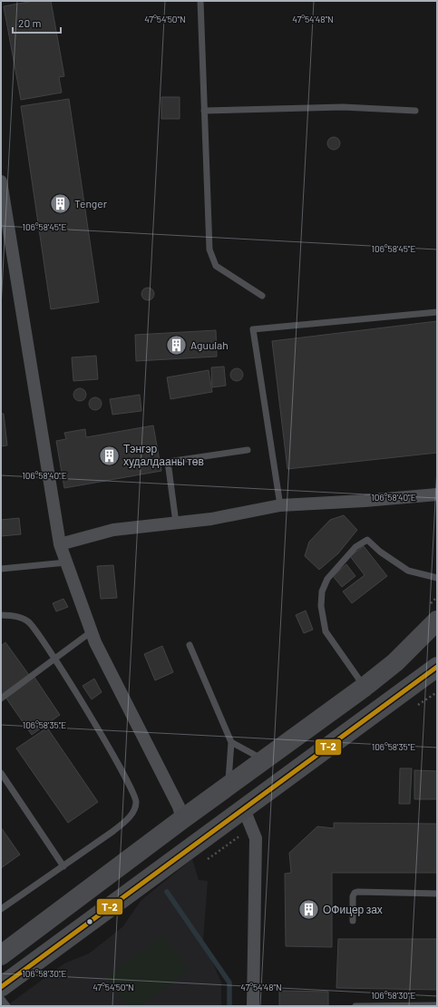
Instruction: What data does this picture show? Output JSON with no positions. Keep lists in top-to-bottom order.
{
  "places": {
    "building": [
      "Tenger",
      "Aguulah",
      "Тэнгэр худалдааны төв",
      "ОФицер зах"
    ]
  },
  "lines": ["transit line Т-2"],
  "scale_bar": "20 m",
  "coordinates": [
    "47°54'50\"N",
    "47°54'48\"N",
    "106°58'45\"E",
    "106°58'40\"E",
    "106°58'35\"E",
    "106°58'30\"E"
  ]
}
